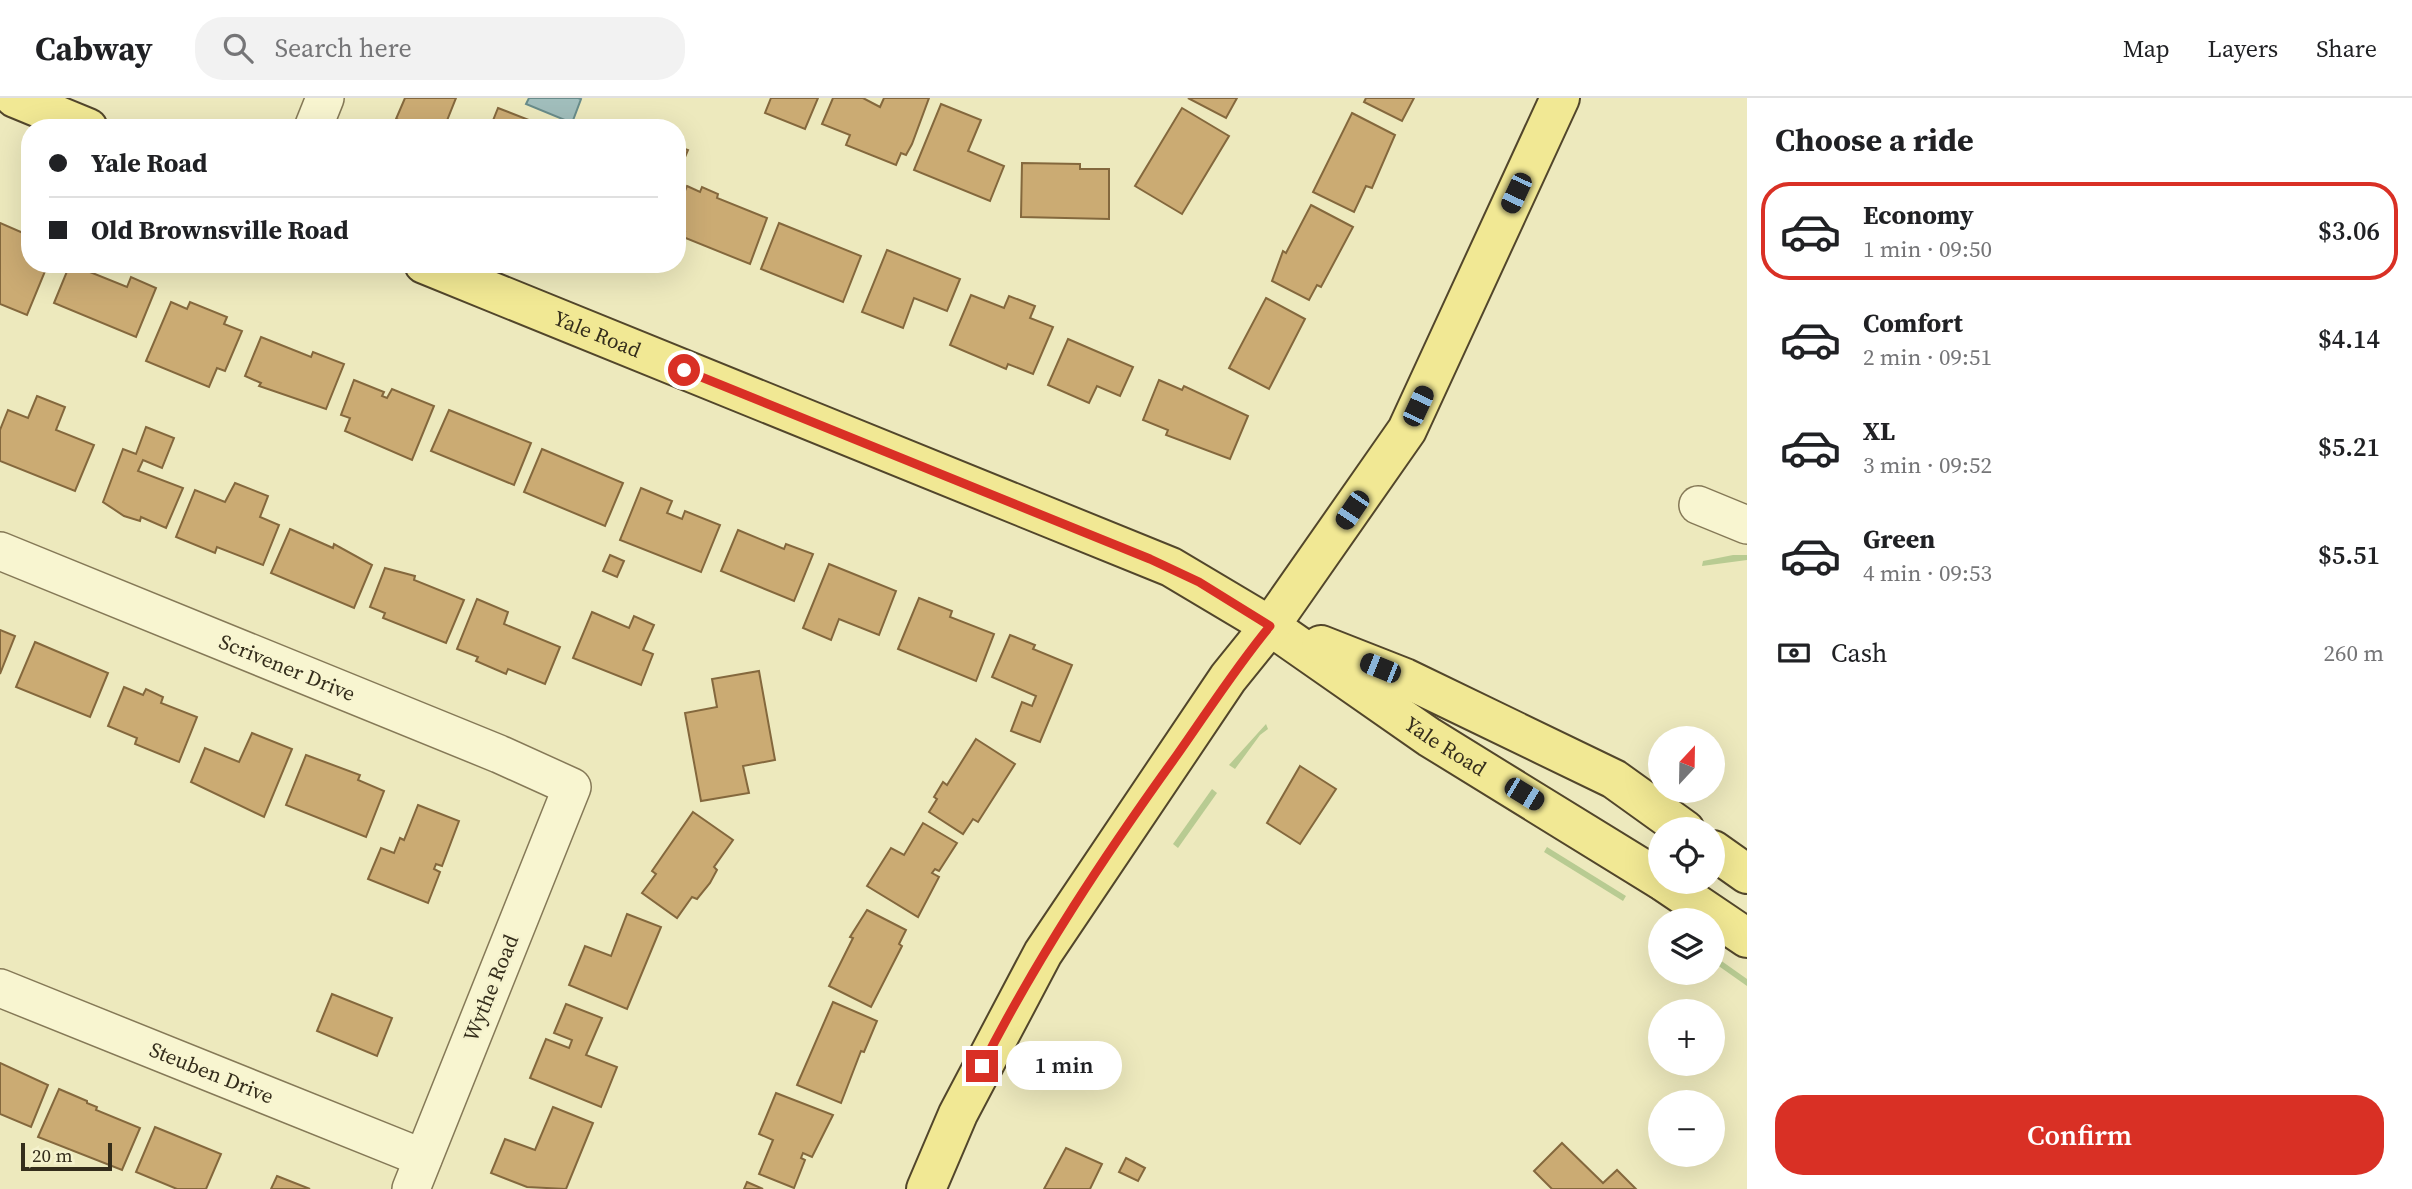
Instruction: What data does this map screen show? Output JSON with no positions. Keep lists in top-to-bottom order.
{
  "streets": {
    "main road": ["Yale Road"],
    "street": ["Scrivener Drive", "Wythe Road", "Steuben Drive"]
  },
  "crossings": [
    ["Scrivener Drive", "Wythe Road"],
    ["Wythe Road", "Steuben Drive"]
  ],
  "scale_bar": "20 m",
  "north": "top",
  "page": {
    "header": "Cabway",
    "search": "Search here",
    "nav": ["Map", "Layers", "Share"],
    "heading": "Choose a ride",
    "banner": ["Yale Road", "Old Brownsville Road"],
    "list": [
      {
        "name": "Economy",
        "note": "1 min · 09:50",
        "value": "$3.06"
      },
      {
        "name": "Comfort",
        "note": "2 min · 09:51",
        "value": "$4.14"
      },
      {
        "name": "XL",
        "note": "3 min · 09:52",
        "value": "$5.21"
      },
      {
        "name": "Green",
        "note": "4 min · 09:53",
        "value": "$5.51"
      }
    ],
    "pay": ["Cash", "260 m"],
    "map_buttons": ["+", "−"],
    "bubble": "1 min",
    "buttons": "Confirm",
    "scale": "20 m"
  }
}
